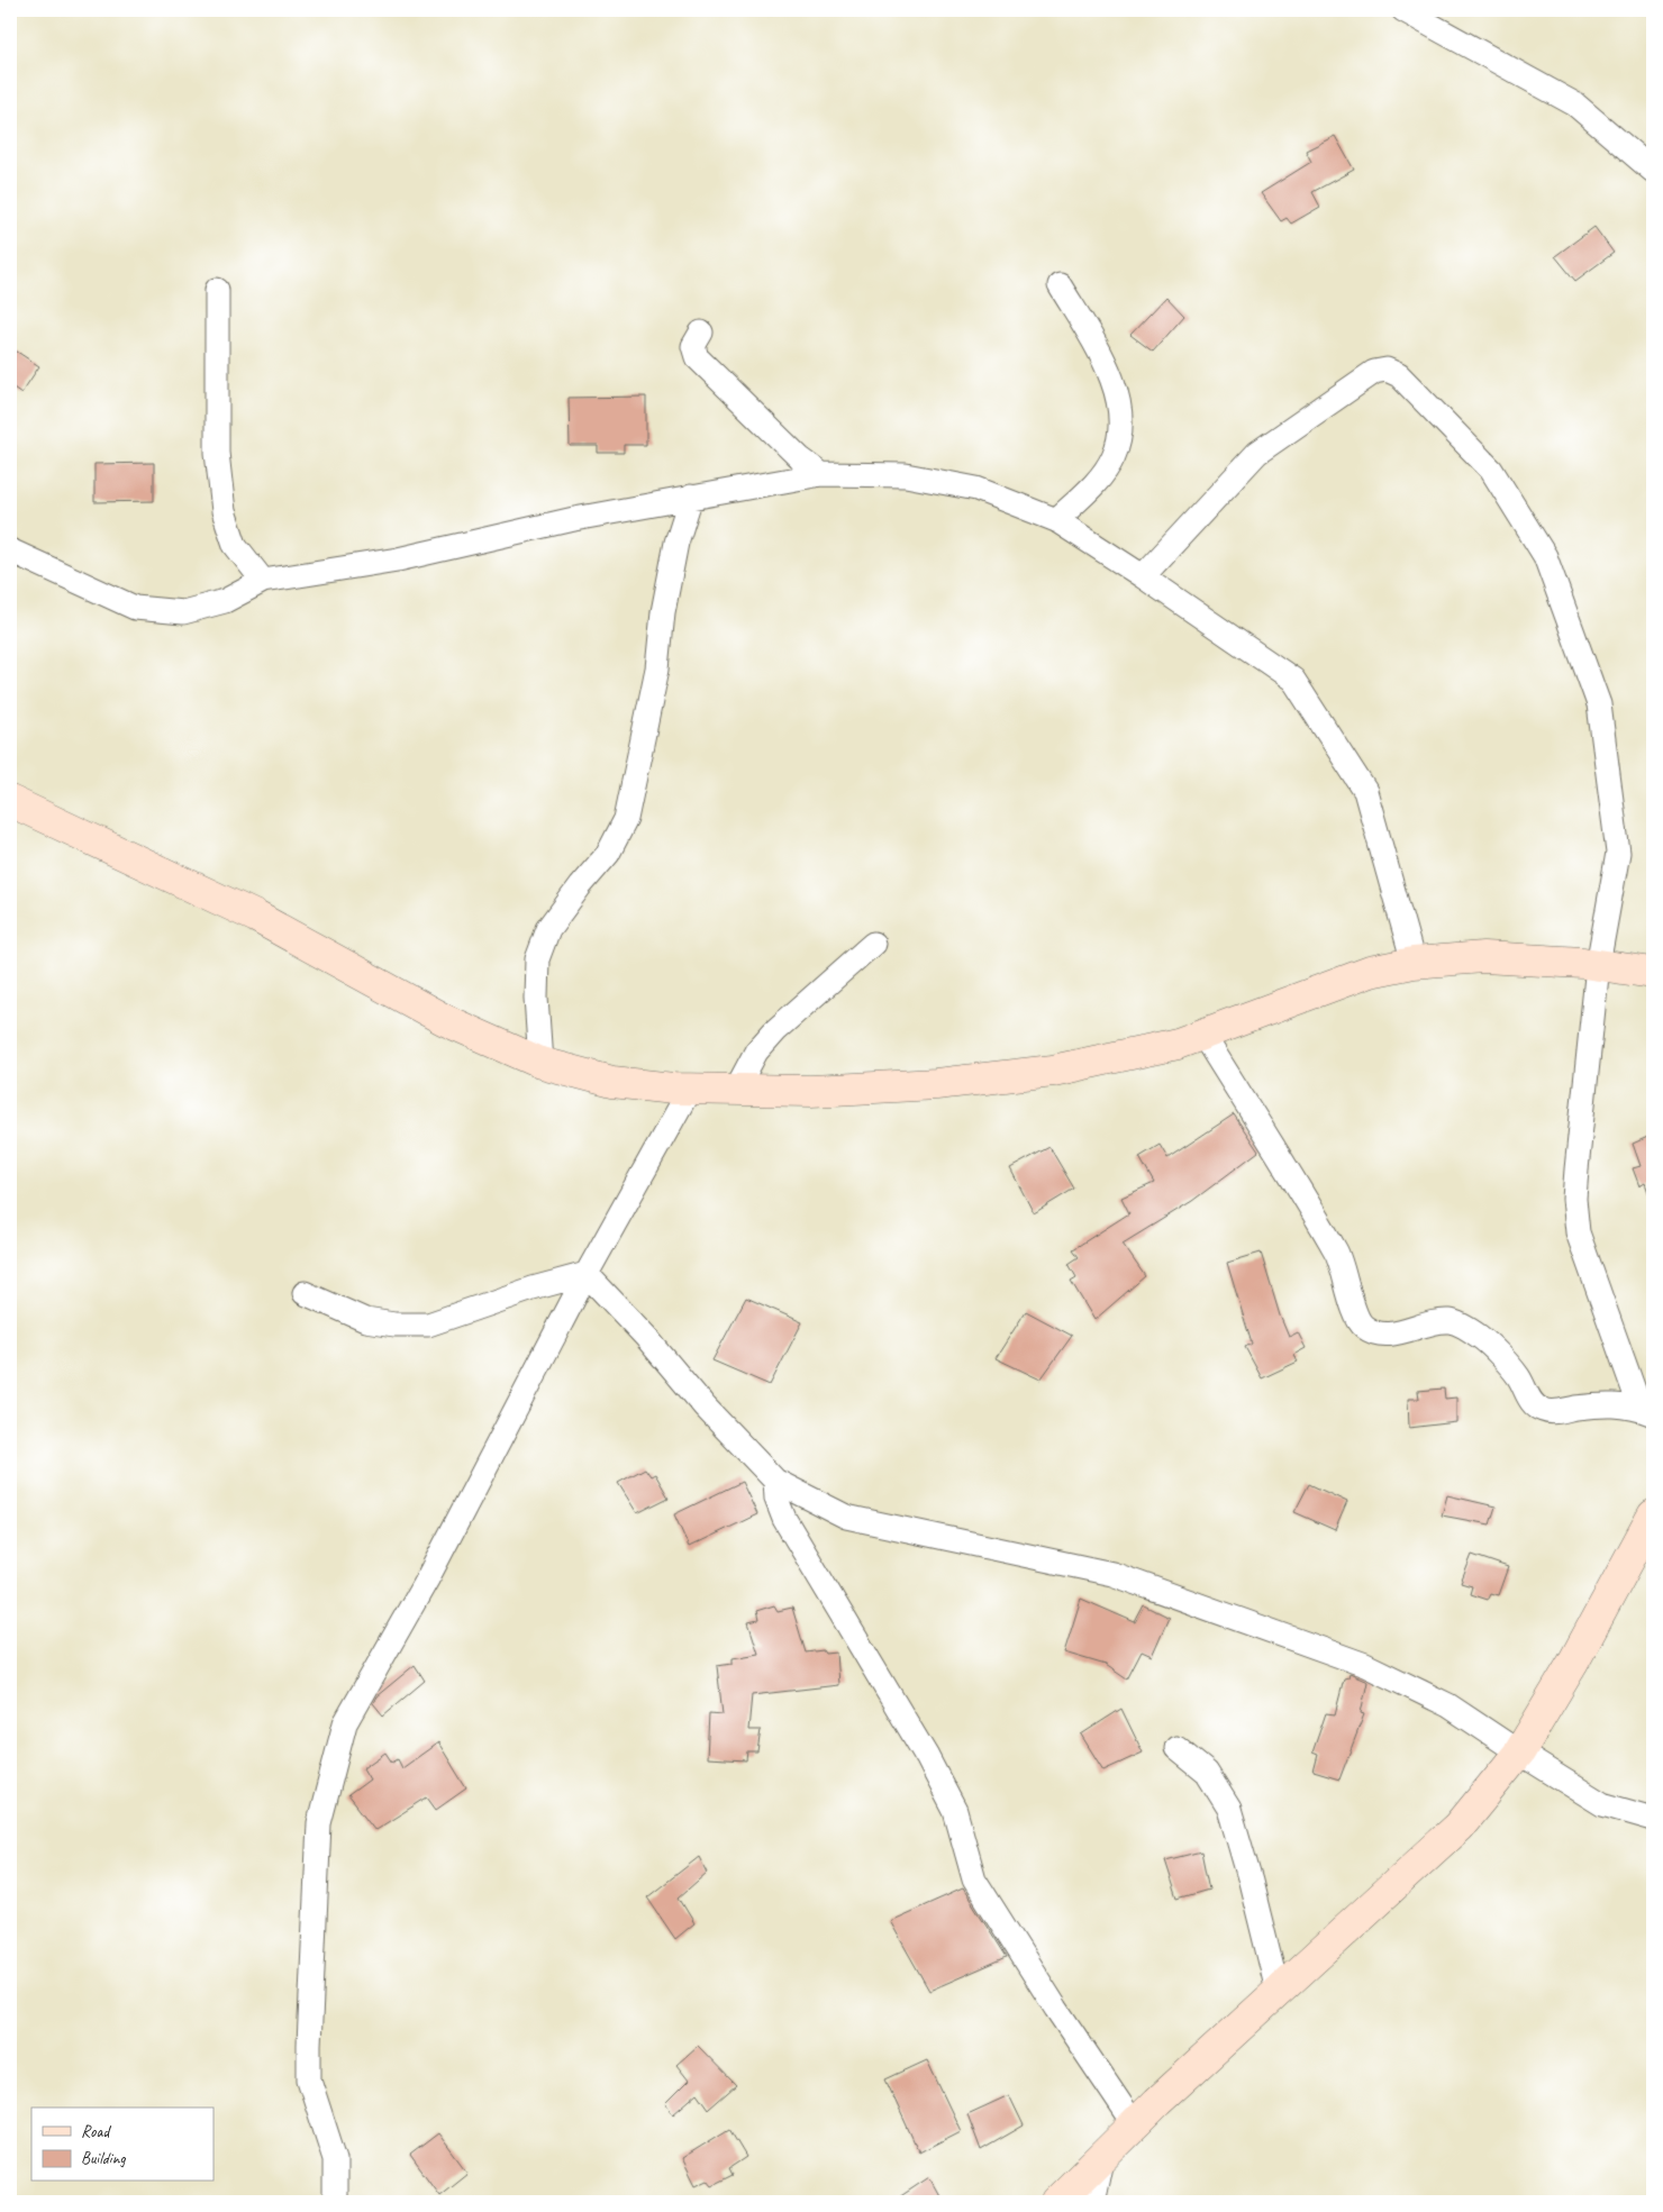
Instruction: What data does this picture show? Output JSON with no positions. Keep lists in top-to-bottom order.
{
  "legend": ["Road", "Building"]
}
